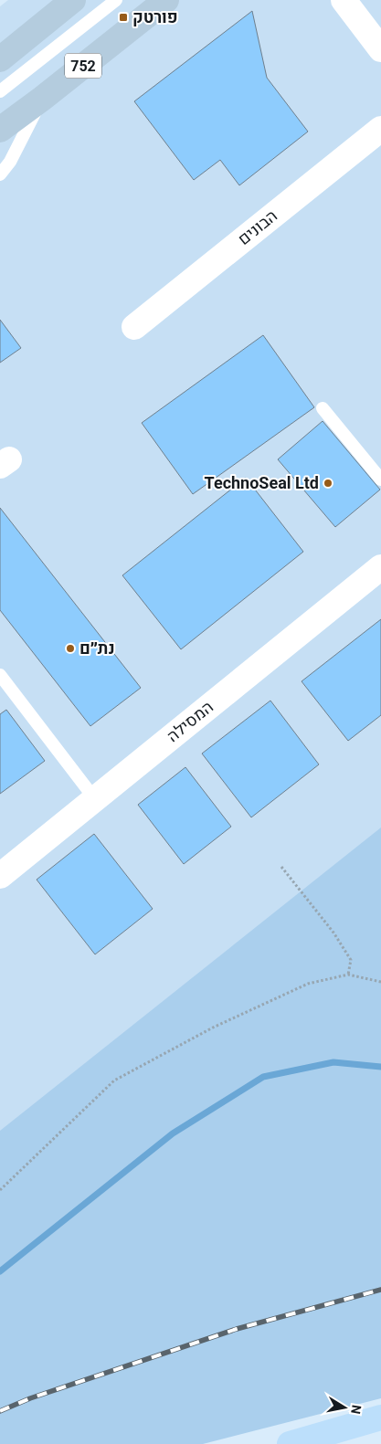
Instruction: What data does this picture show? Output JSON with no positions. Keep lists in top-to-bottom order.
{
  "streets": {
    "main road": ["752"],
    "street": ["הבונים", "המסילה"]
  },
  "places": {
    "transit": ["פורטק"],
    "other": ["TechnoSeal Ltd", "נת״ם"]
  },
  "north": "right"
}
